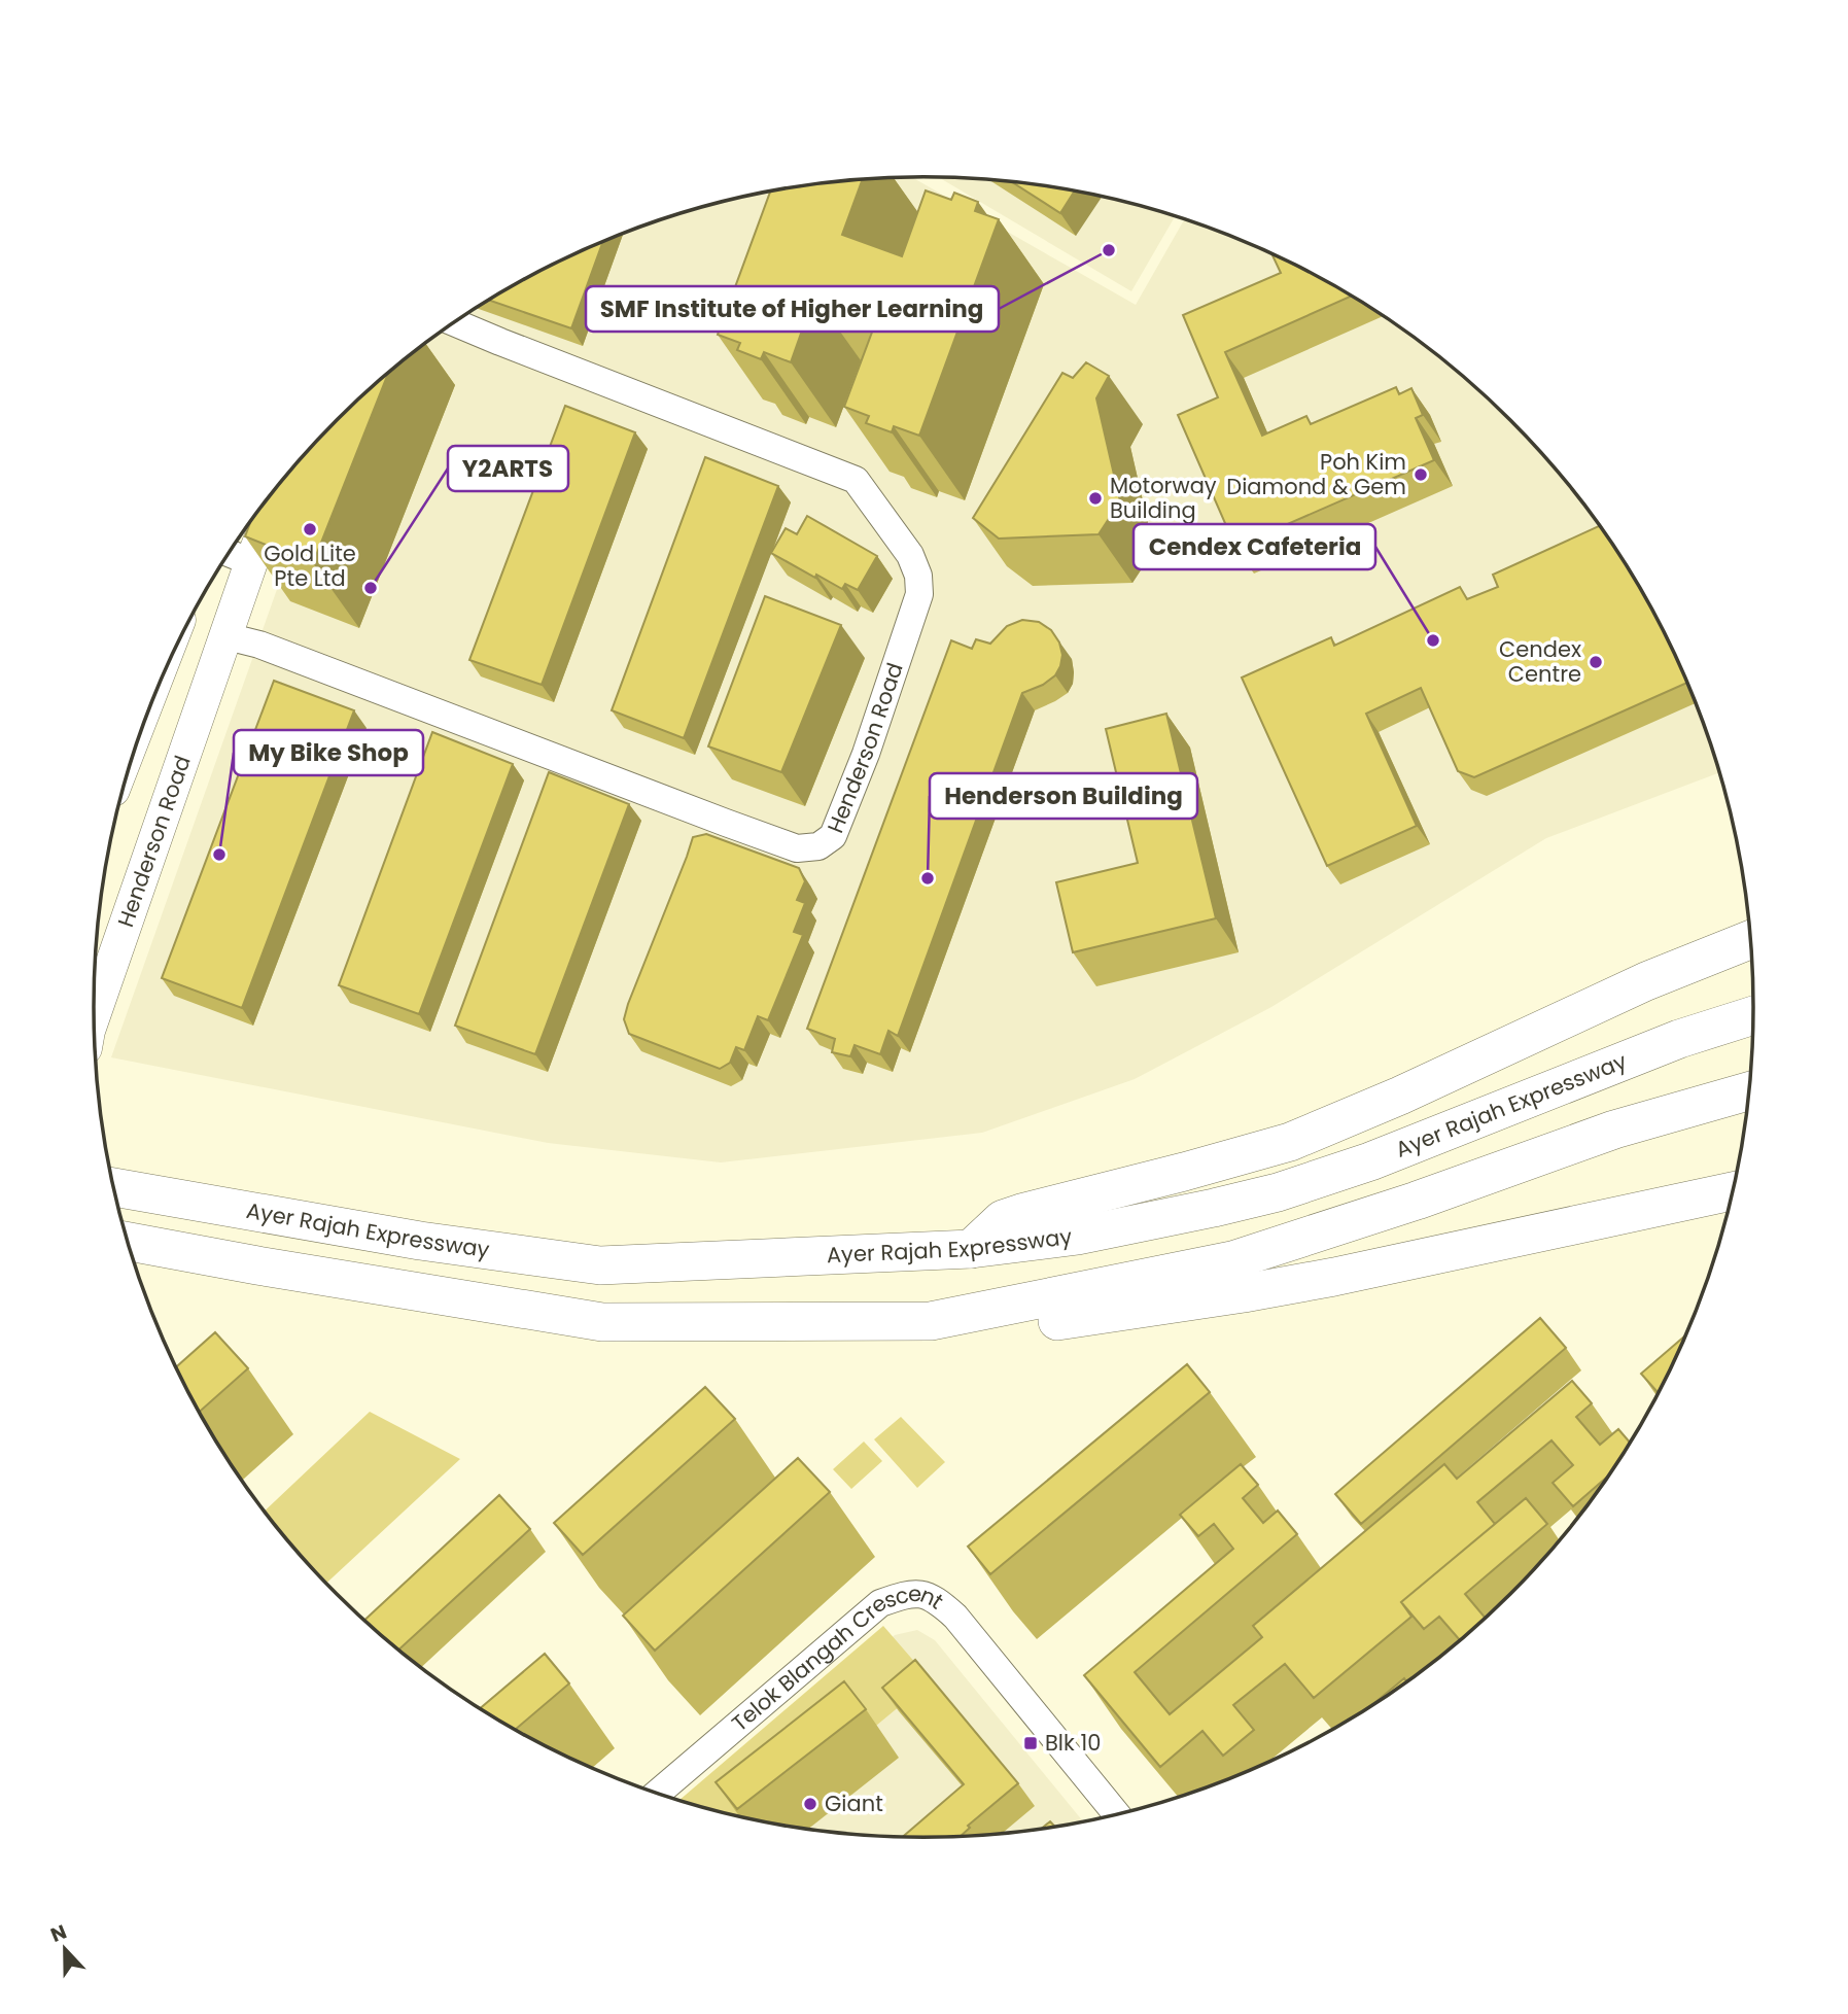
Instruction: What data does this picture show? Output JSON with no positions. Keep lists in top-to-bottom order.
{
  "streets": {
    "highway": ["Ayer Rajah Expressway"],
    "main road": ["Henderson Road"],
    "street": ["Telok Blangah Crescent"]
  },
  "places": {
    "other": [
      "SMF Institute of Higher Learning",
      "Poh Kim Diamond & Gem",
      "Motorway Building",
      "Gold Lite Pte Ltd",
      "Y2ARTS",
      "Cendex Cafeteria",
      "Cendex Centre",
      "My Bike Shop",
      "Henderson Building",
      "Giant"
    ],
    "transit": ["Blk 10"]
  },
  "north": "top"
}
